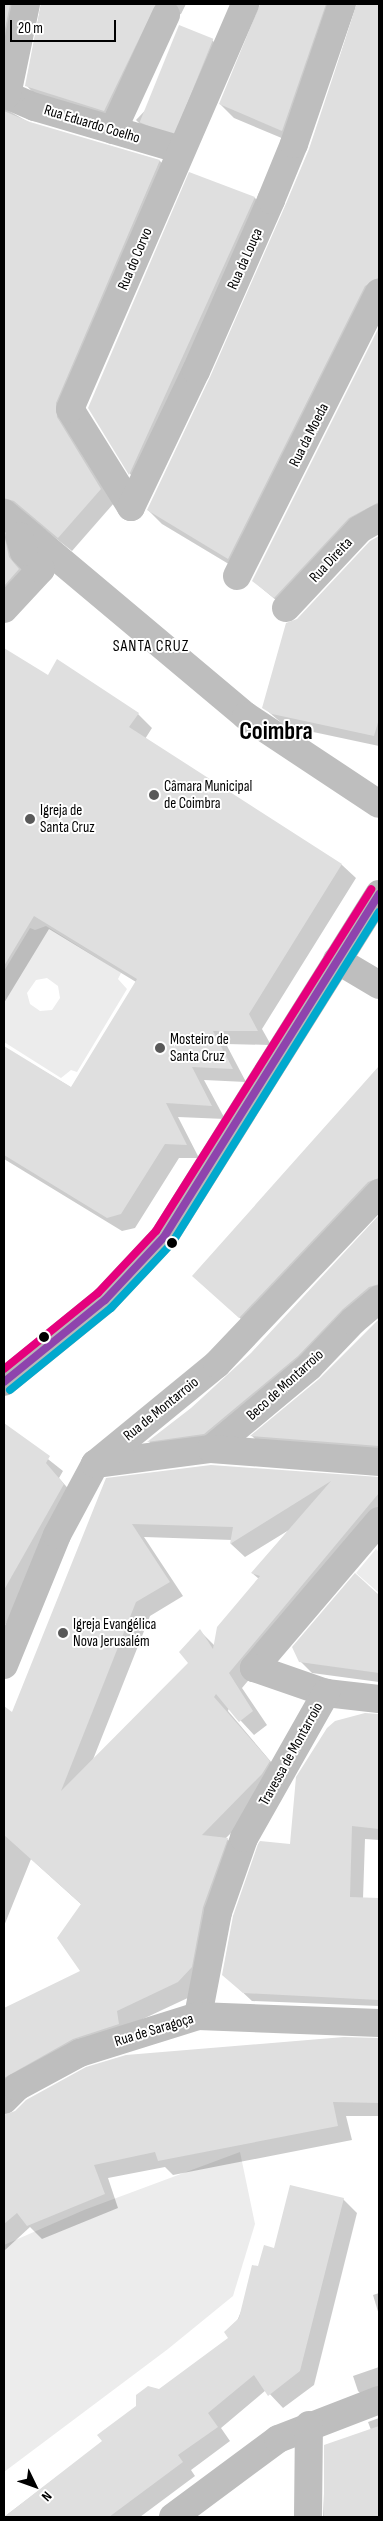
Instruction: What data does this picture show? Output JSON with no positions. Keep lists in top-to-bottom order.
{
  "streets": {
    "street": [
      "Rua Eduardo Coelho",
      "Rua do Corvo",
      "Rua da Louça",
      "Rua da Moeda",
      "Rua Direita",
      "Beco de Montarroio",
      "Rua de Montarroio",
      "Travessa de Montarroio",
      "Rua de Saragoça"
    ]
  },
  "crossings": [
    ["Rua Eduardo Coelho", "Rua do Corvo"],
    ["Rua do Corvo", "Rua da Louça"],
    ["Travessa de Montarroio", "Rua de Saragoça"]
  ],
  "districts": ["SANTA CRUZ", "Coimbra"],
  "places": [
    "Câmara Municipal de Coimbra",
    "Igreja de Santa Cruz",
    "Mosteiro de Santa Cruz",
    "Igreja Evangélica Nova Jerusalém"
  ],
  "scale_bar": "20 m",
  "north": "bottom right"
}
